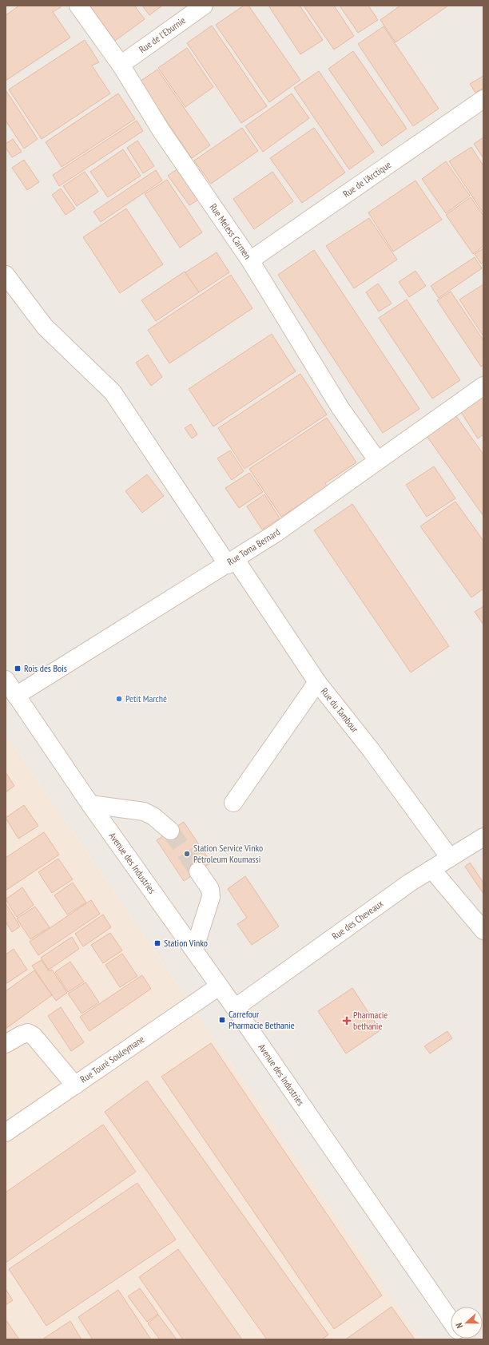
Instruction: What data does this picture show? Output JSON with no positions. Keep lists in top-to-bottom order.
{
  "streets": {
    "street": [
      "Rue de l'Eburnie",
      "Rue de l'Arctique",
      "Rue Meless Carmen",
      "Rue Toma Bernard",
      "Rue du Tambour",
      "Avenue des Industries",
      "Rue des Cheveaux",
      "Rue Touré Souleymane"
    ]
  },
  "crossings": [
    ["Rue de l'Eburnie", "Rue Meless Carmen"],
    ["Rue de l'Arctique", "Rue Meless Carmen"],
    ["Rue Meless Carmen", "Rue Toma Bernard"],
    ["Rue Toma Bernard", "Rue du Tambour"],
    ["Rue Toma Bernard", "Avenue des Industries"],
    ["Rue du Tambour", "Rue des Cheveaux"],
    ["Avenue des Industries", "Rue des Cheveaux"],
    ["Avenue des Industries", "Rue Touré Souleymane"]
  ],
  "places": {
    "transit": ["Rois des Bois", "Station Vinko", "Carrefour Pharmacie Bethanie"],
    "other": ["Petit Marché", "Station Service Vinko Pétroleum Koumassi"],
    "health": ["Pharmacie bethanie"]
  },
  "north": "left"
}
